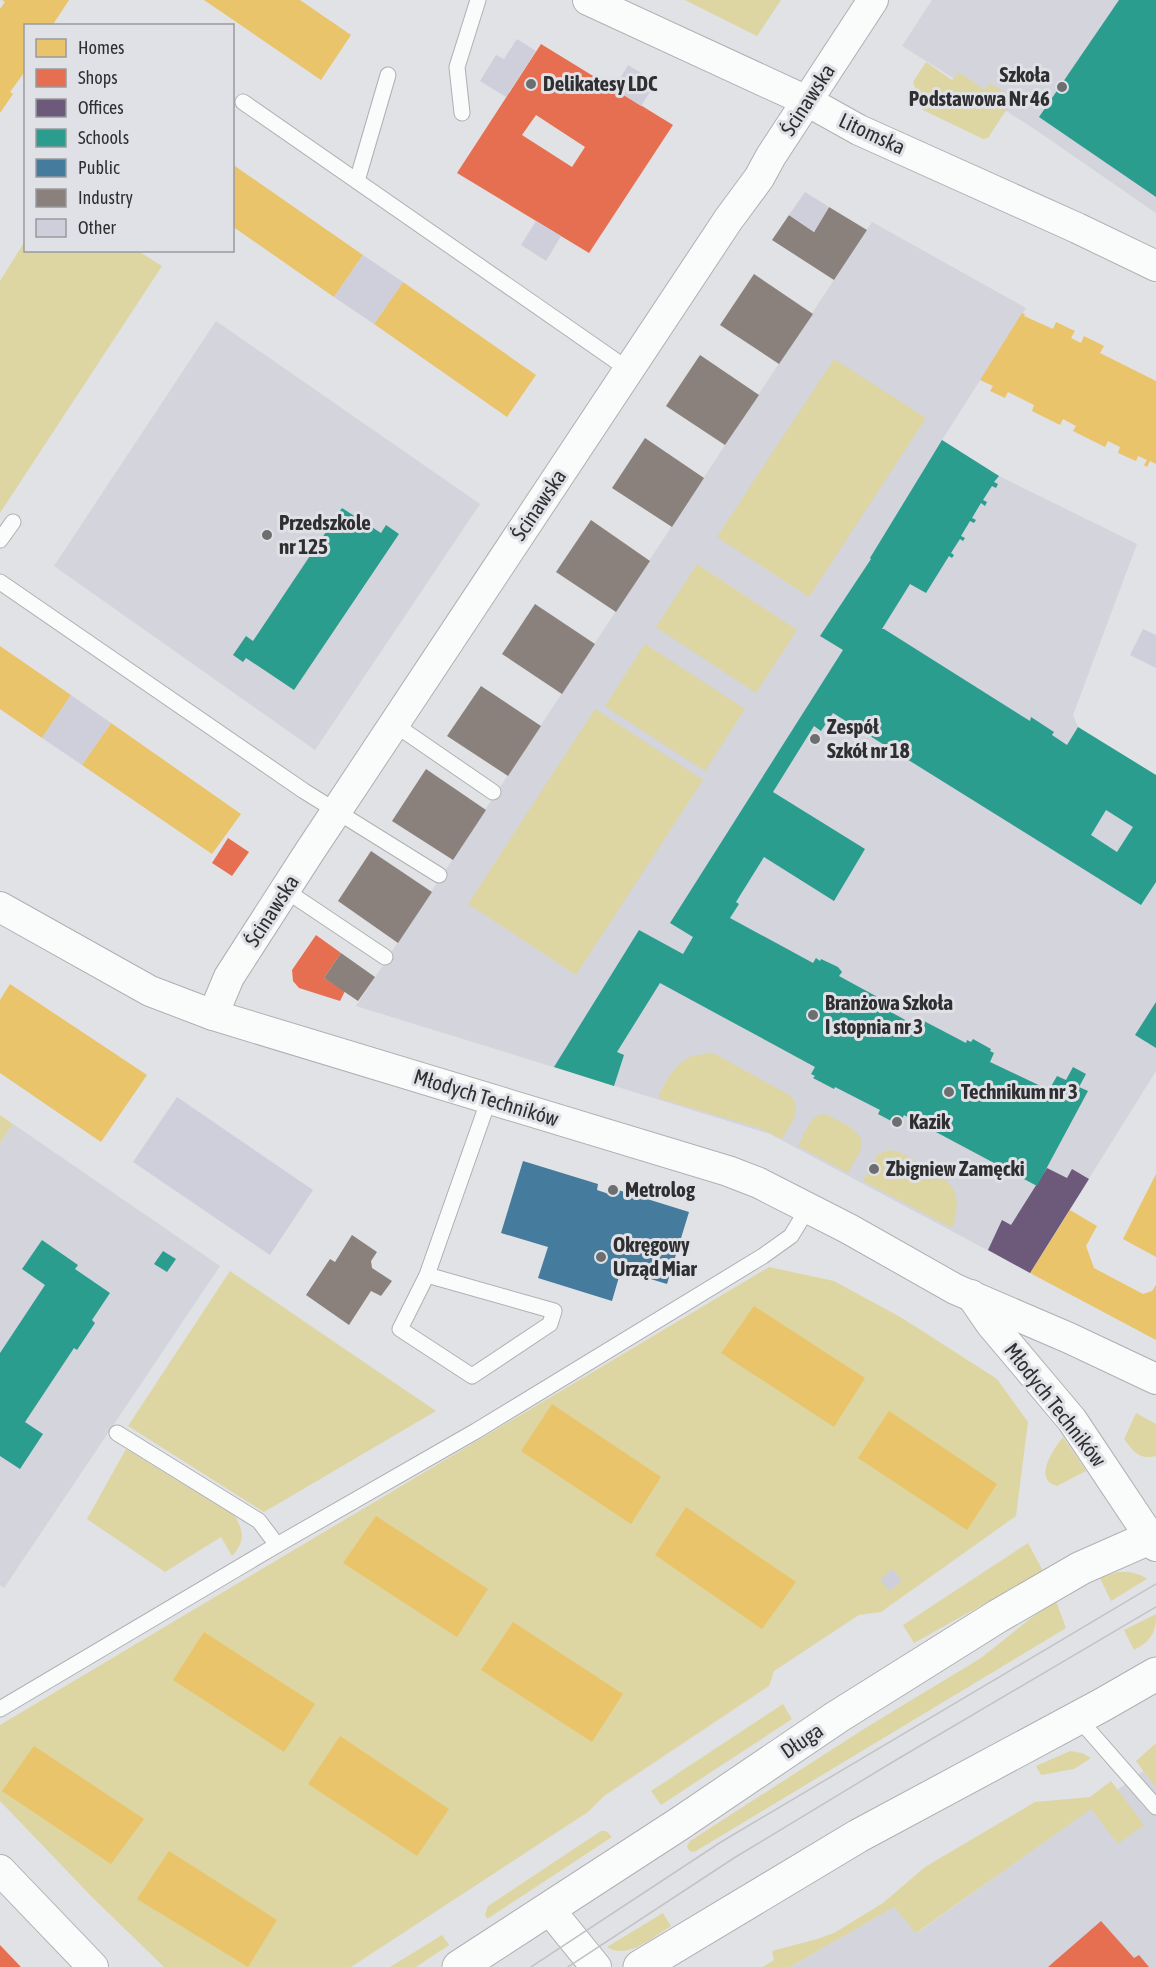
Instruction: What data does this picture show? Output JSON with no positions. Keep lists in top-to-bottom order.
{
  "streets": {
    "street": [
      "Ścinawska",
      "Litomska",
      "Młodych Techników",
      "Długa"
    ]
  },
  "crossings": [
    ["Ścinawska", "Litomska"],
    ["Ścinawska", "Młodych Techników"],
    ["Młodych Techników", "Długa"]
  ],
  "places": [
    "Delikatesy LDC",
    "Szkoła Podstawowa Nr 46",
    "Przedszkole nr 125",
    "Zespół Szkół nr 18",
    "Branżowa Szkoła I stopnia nr 3",
    "Technikum nr 3",
    "Kazik",
    "Zbigniew Zamęcki",
    "Metrolog",
    "Okręgowy Urząd Miar"
  ],
  "legend": [
    "Homes",
    "Shops",
    "Offices",
    "Schools",
    "Public",
    "Industry",
    "Other"
  ]
}
